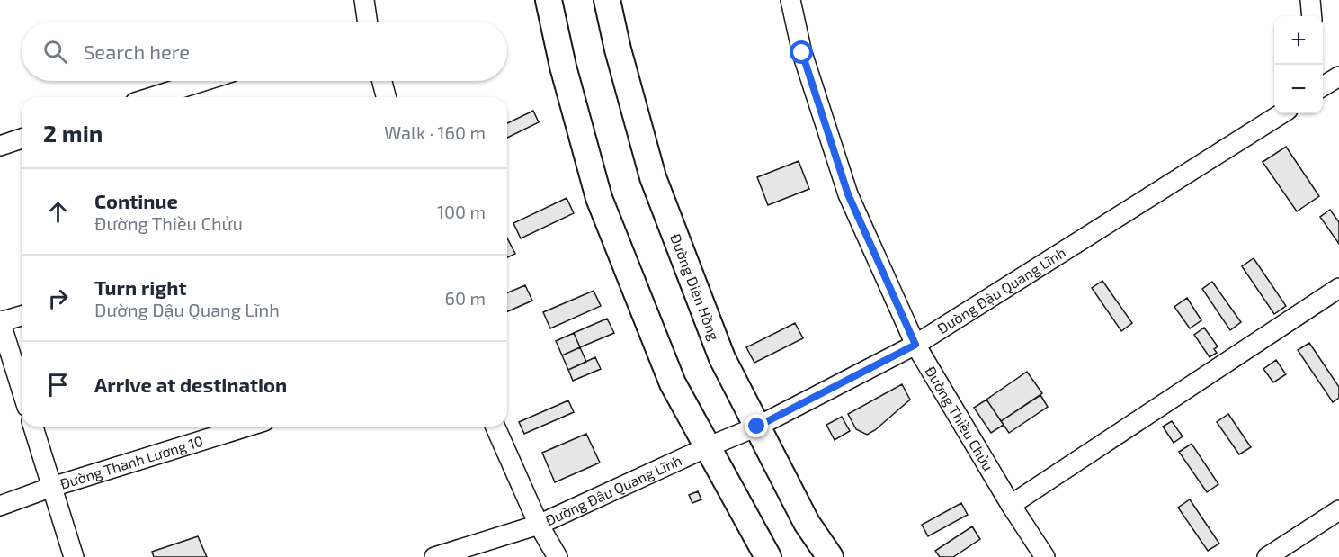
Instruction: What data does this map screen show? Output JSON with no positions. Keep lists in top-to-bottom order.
{
  "streets": {
    "street": [
      "Đường Diên Hồng",
      "Đường Đậu Quang Lĩnh",
      "Đường Thiều Chửu",
      "Đường Thanh Lương 10"
    ]
  },
  "crossings": [
    ["Đường Diên Hồng", "Đường Đậu Quang Lĩnh"],
    ["Đường Đậu Quang Lĩnh", "Đường Thiều Chửu"]
  ],
  "page": {
    "map_buttons": ["+", "−"],
    "search": "Search here",
    "heading": ["2 min", "Walk · 160 m"],
    "list": [
      ["Continue", "Đường Thiều Chửu", "100 m"],
      ["Turn right", "Đường Đậu Quang Lĩnh", "60 m"],
      "Arrive at destination"
    ]
  }
}
